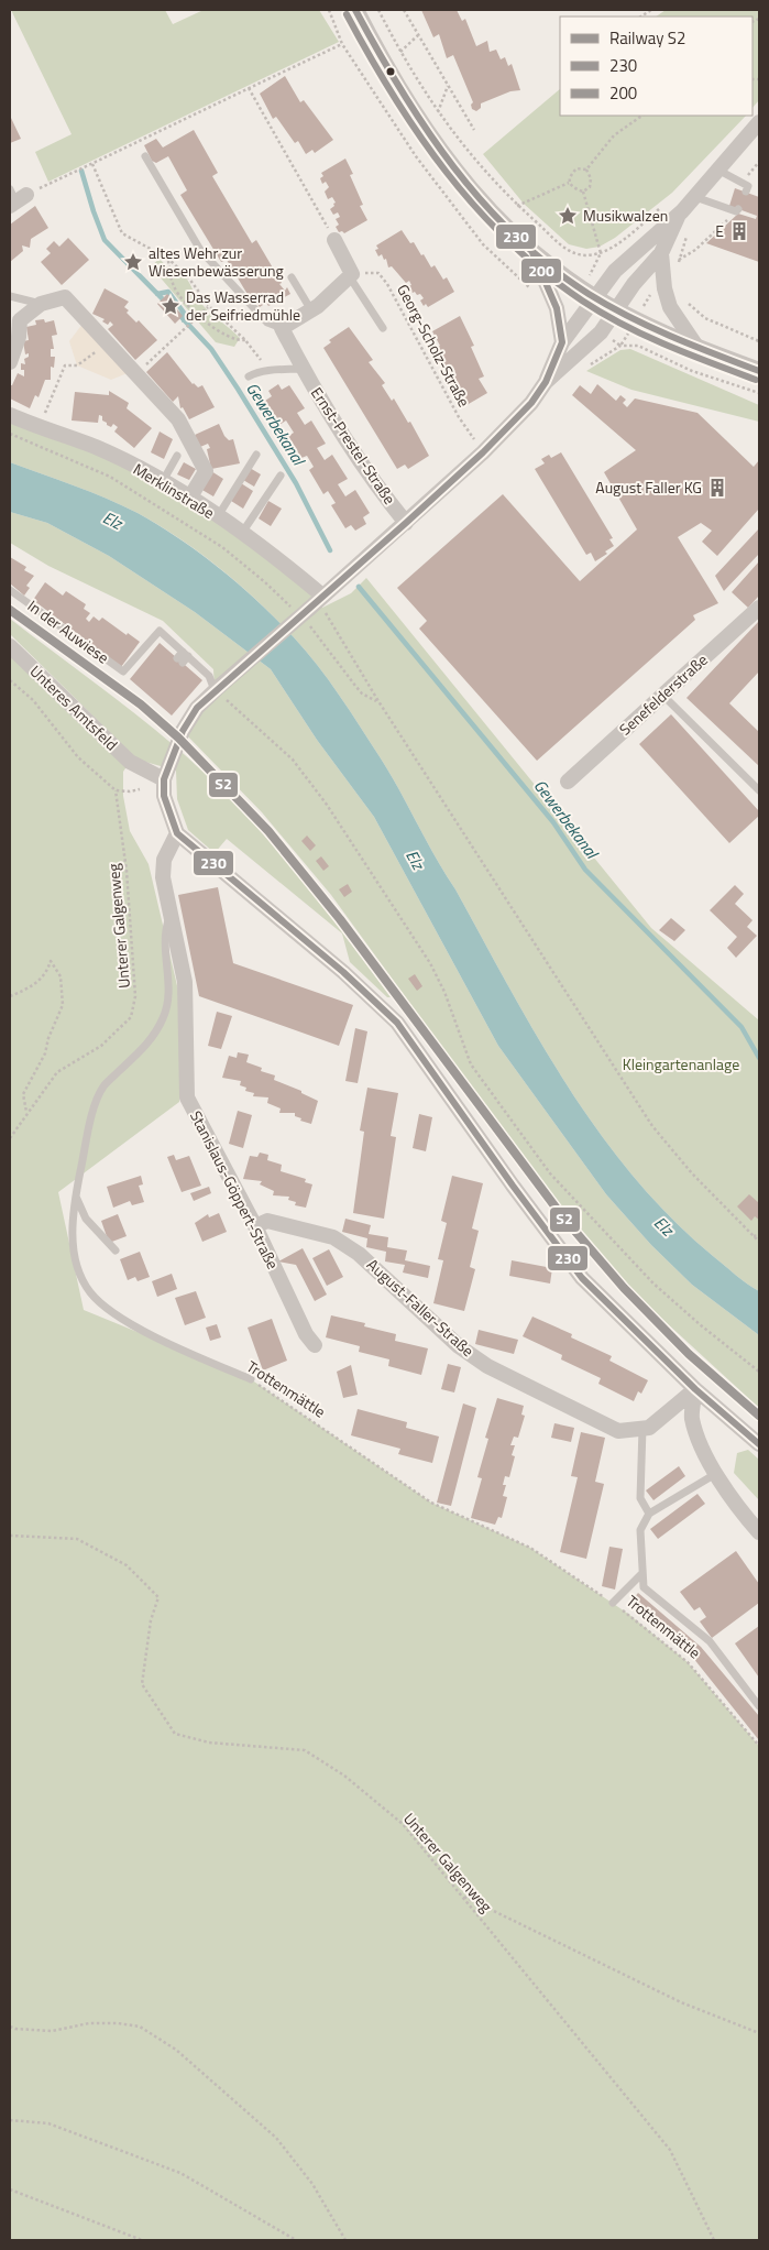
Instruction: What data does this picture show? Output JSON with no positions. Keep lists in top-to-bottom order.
{
  "streets": {
    "street": [
      "Ernst-Prestel-Straße",
      "Merklinstraße",
      "Senefelderstraße",
      "Unteres Amtsfeld",
      "Stanislaus-Göppert-Straße",
      "August-Faller-Straße"
    ],
    "lane": ["In der Auwiese", "Trottenmättle"],
    "path": ["Georg-Scholz-Straße", "Unterer Galgenweg"]
  },
  "crossings": [
    ["Stanislaus-Göppert-Straße", "August-Faller-Straße"],
    ["Stanislaus-Göppert-Straße", "Trottenmättle"]
  ],
  "water": ["Gewerbekanal", "Elz"],
  "parks": ["Kleingartenanlage"],
  "places": {
    "place": ["Musikwalzen", "altes Wehr zur Wiesenbewässerung", "Das Wasserrad der Seifriedmühle"],
    "building": ["E", "August Faller KG"]
  },
  "lines": ["transit line 230", "transit line 200", "rail line S2"],
  "legend": ["Railway S2", "230", "200"]
}
